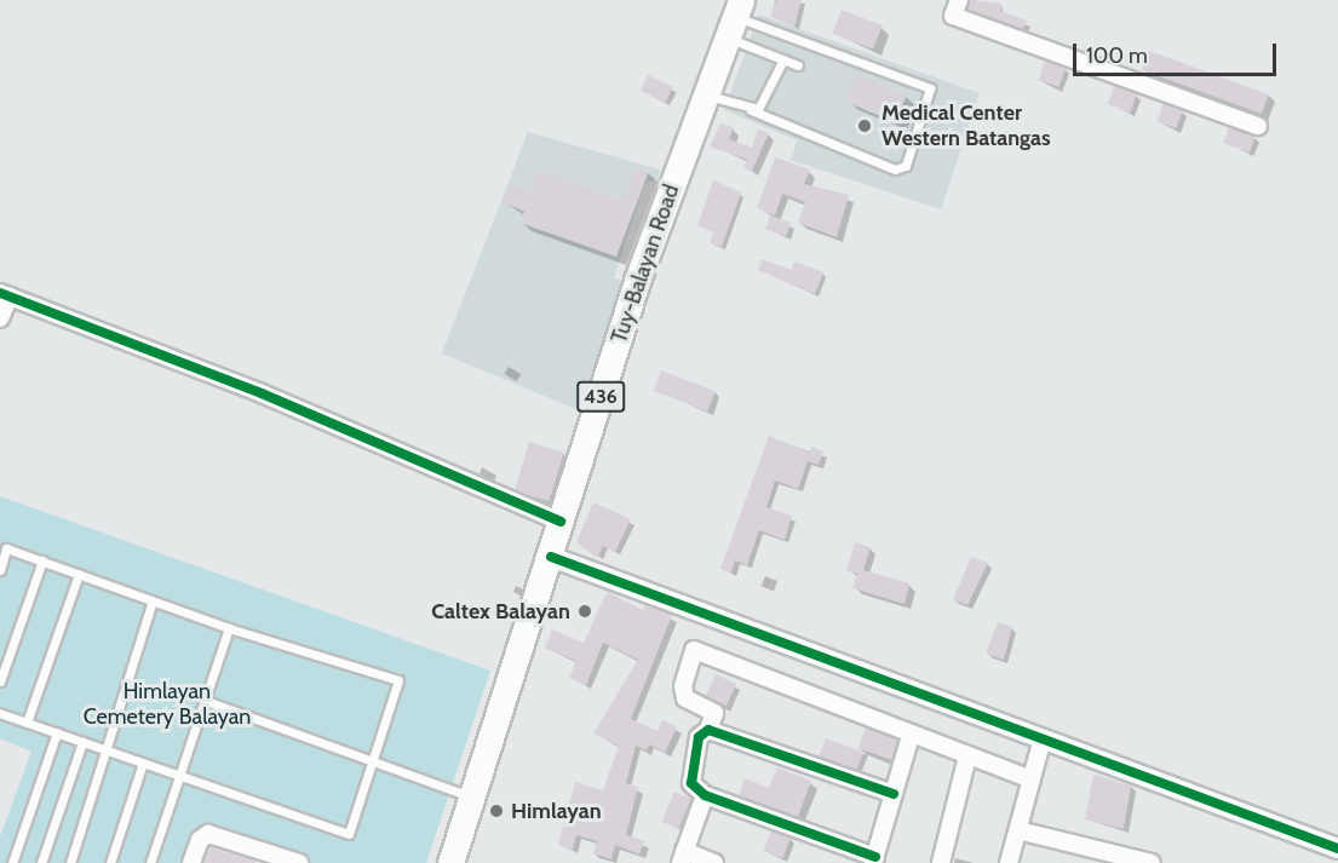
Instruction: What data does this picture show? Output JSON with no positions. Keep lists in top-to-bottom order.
{
  "streets": {
    "main road": ["Tuy-Balayan Road", "436"]
  },
  "parks": ["Himlayan Cemetery Balayan"],
  "places": ["Medical Center Western Batangas", "Caltex Balayan", "Himlayan"],
  "scale_bar": "100 m"
}
